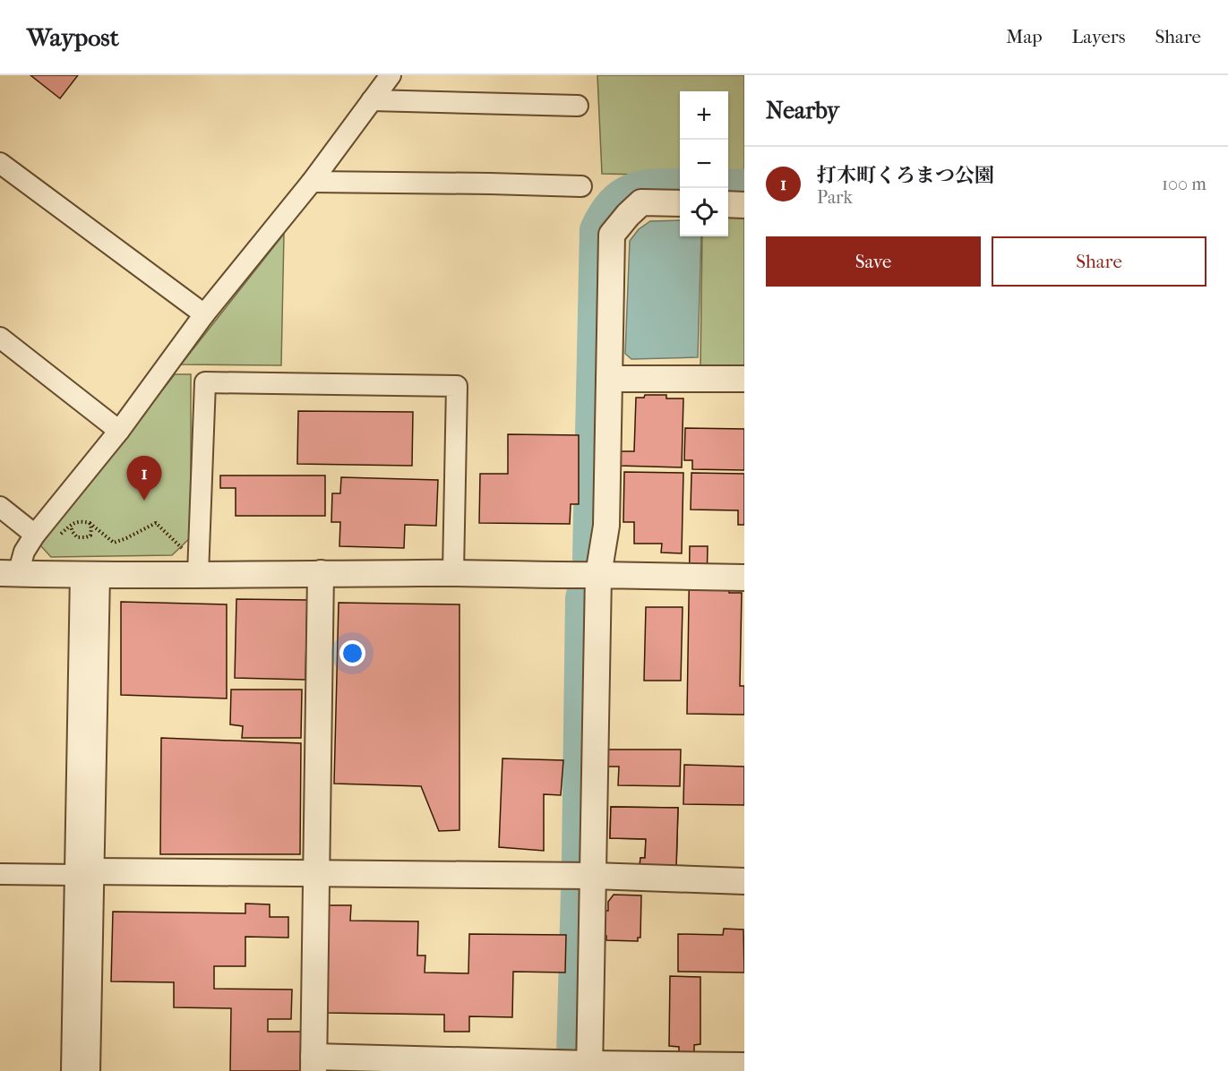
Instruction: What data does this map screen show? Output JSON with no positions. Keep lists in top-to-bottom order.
{
  "page": {
    "header": "Waypost",
    "nav": ["Map", "Layers", "Share"],
    "heading": "Nearby",
    "map_buttons": ["+", "−"],
    "list": [
      {
        "mark": "1",
        "name": "打木町くろまつ公園",
        "note": "Park",
        "value": "100 m"
      }
    ],
    "buttons": ["Save", "Share"],
    "pins": "1"
  }
}
